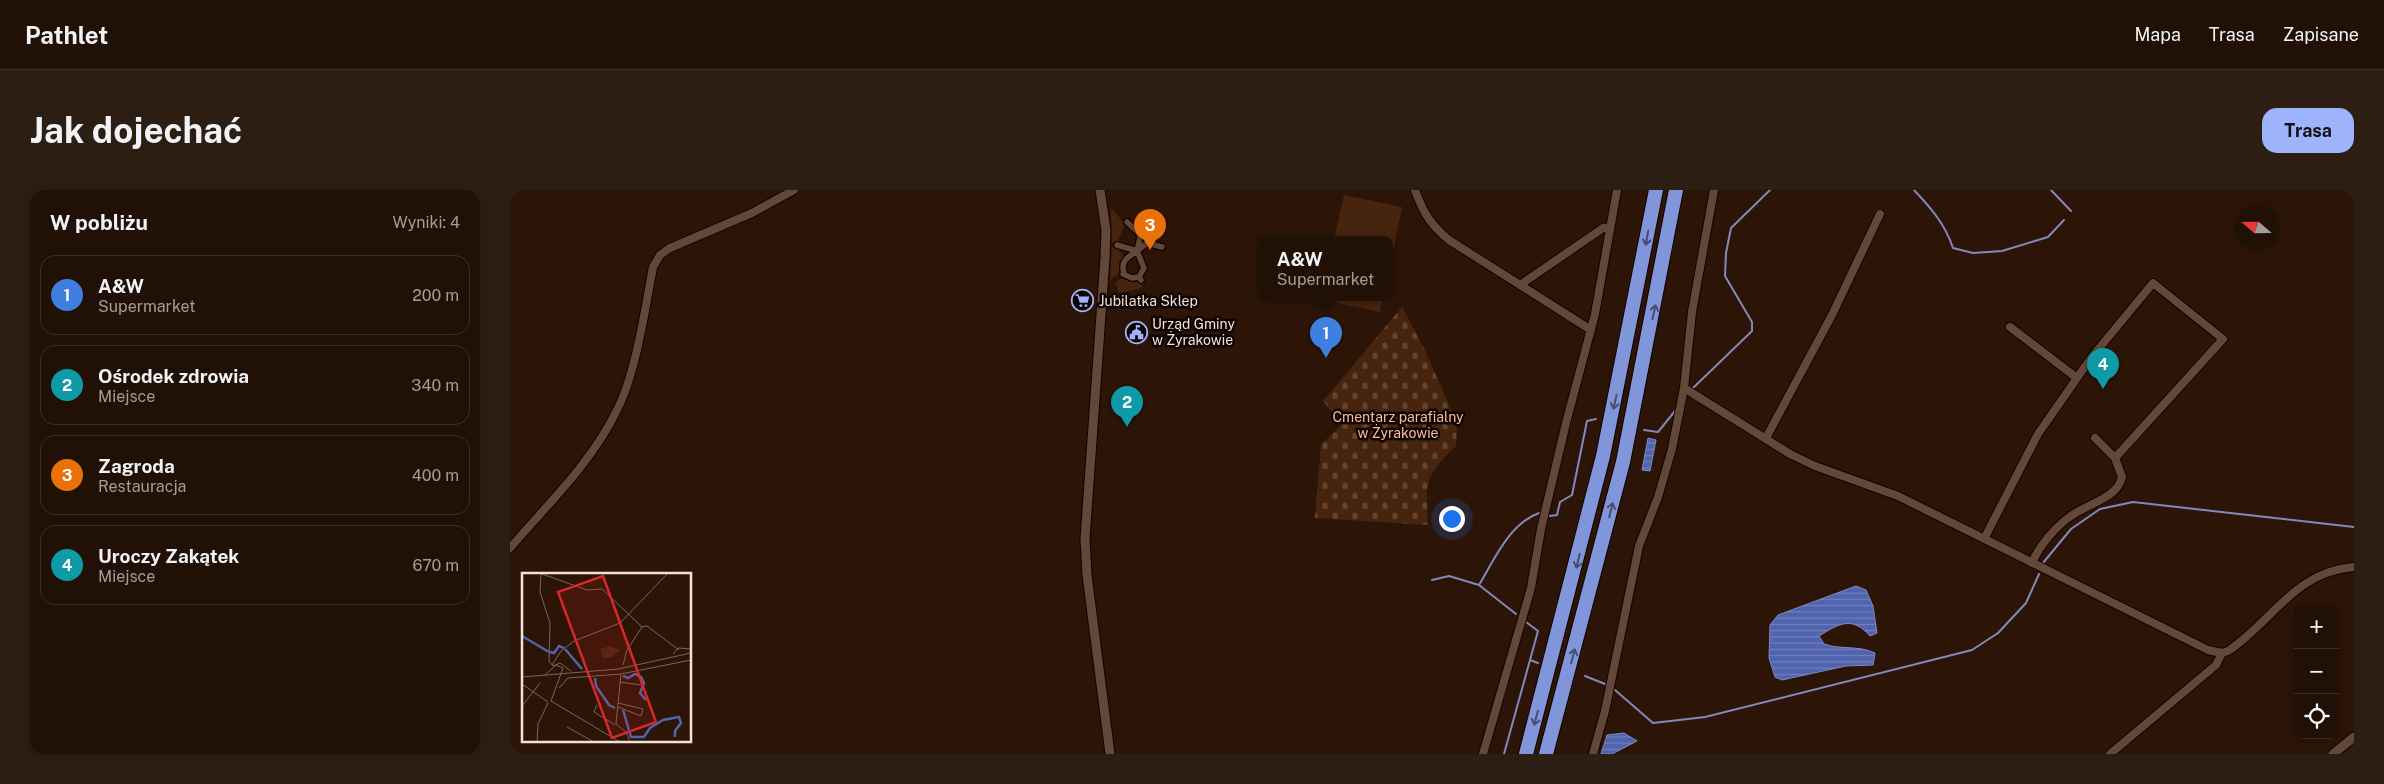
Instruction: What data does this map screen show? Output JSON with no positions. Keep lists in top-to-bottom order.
{
  "parks": ["Cmentarz parafialny w Żyrakowie"],
  "places": {
    "supermarket": ["Jubilatka Sklep"],
    "public building": ["Urząd Gminy w Żyrakowie"]
  },
  "north": "left",
  "page": {
    "header": "Pathlet",
    "nav": ["Mapa", "Trasa", "Zapisane"],
    "buttons": "Trasa",
    "title": "Jak dojechać",
    "heading": ["W pobliżu", "Wyniki: 4"],
    "pins": [
      "3",
      "1",
      "4",
      "2"
    ],
    "popup": ["A&W", "Supermarket"],
    "list": [
      {
        "mark": "1",
        "name": "A&W",
        "note": "Supermarket",
        "value": "200 m"
      },
      {
        "mark": "2",
        "name": "Ośrodek zdrowia",
        "note": "Miejsce",
        "value": "340 m"
      },
      {
        "mark": "3",
        "name": "Zagroda",
        "note": "Restauracja",
        "value": "400 m"
      },
      {
        "mark": "4",
        "name": "Uroczy Zakątek",
        "note": "Miejsce",
        "value": "670 m"
      }
    ],
    "map_buttons": ["+", "−"]
  }
}
